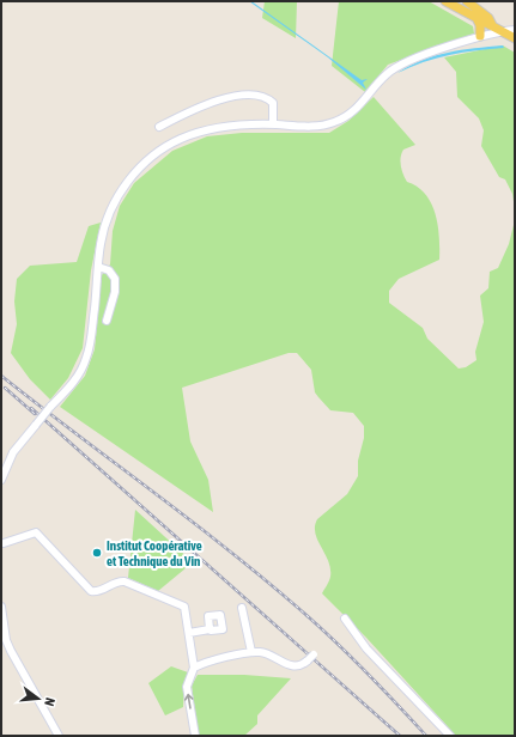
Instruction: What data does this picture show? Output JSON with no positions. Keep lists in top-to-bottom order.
{
  "places": ["Institut Coopérative et Technique du Vin"],
  "north": "right"
}
